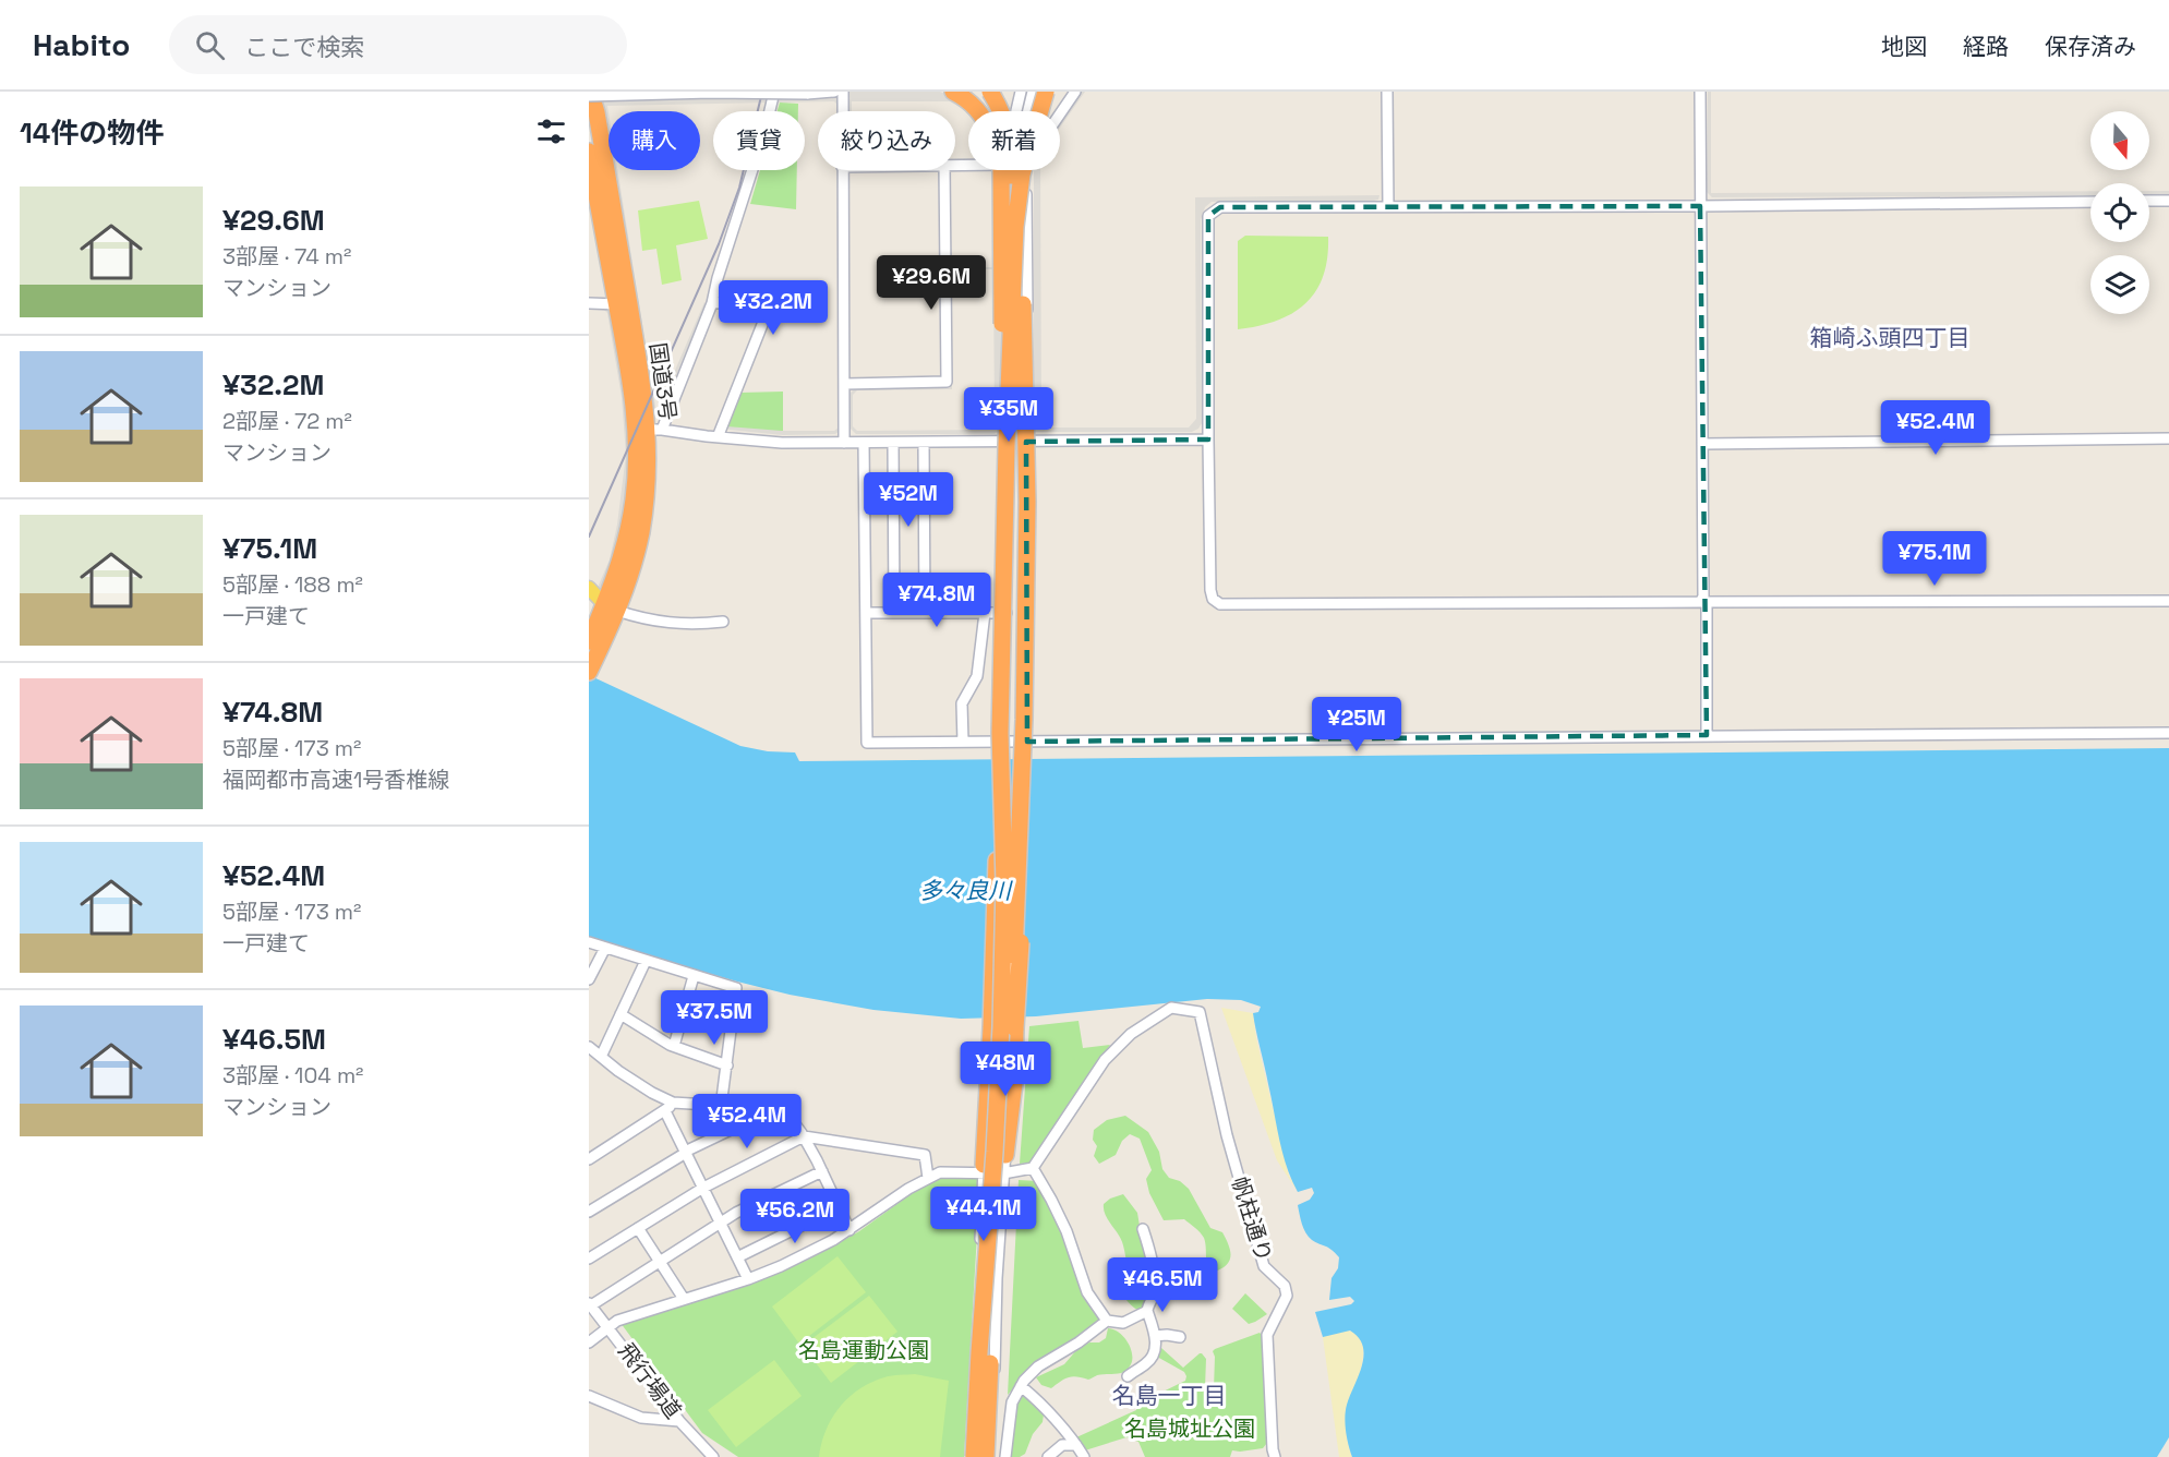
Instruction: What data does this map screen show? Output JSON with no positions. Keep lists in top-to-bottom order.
{
  "streets": {
    "highway": ["国道3号"],
    "street": ["帆柱通り", "飛行場道"]
  },
  "districts": ["箱崎ふ頭四丁目", "名島一丁目"],
  "water": ["多々良川"],
  "parks": ["名島運動公園", "名島城址公園"],
  "north": "bottom",
  "page": {
    "header": "Habito",
    "search": "ここで検索",
    "nav": ["地図", "経路", "保存済み"],
    "heading": "14件の物件",
    "chip": [
      "購入",
      "賃貸",
      "絞り込み",
      "新着"
    ],
    "list": [
      {
        "name": "¥29.6M",
        "note": "3部屋 · 74 m² · マンション"
      },
      {
        "name": "¥32.2M",
        "note": "2部屋 · 72 m² · マンション"
      },
      {
        "name": "¥75.1M",
        "note": "5部屋 · 188 m² · 一戸建て"
      },
      {
        "name": "¥74.8M",
        "note": "5部屋 · 173 m² · 福岡都市高速1号香椎線"
      },
      {
        "name": "¥52.4M",
        "note": "5部屋 · 173 m² · 一戸建て"
      },
      {
        "name": "¥46.5M",
        "note": "3部屋 · 104 m² · マンション"
      }
    ],
    "price": [
      "¥29.6M",
      "¥32.2M",
      "¥35M",
      "¥52.4M",
      "¥52M",
      "¥75.1M",
      "¥74.8M",
      "¥25M",
      "¥37.5M",
      "¥48M",
      "¥52.4M",
      "¥44.1M",
      "¥56.2M",
      "¥46.5M"
    ]
  }
}
